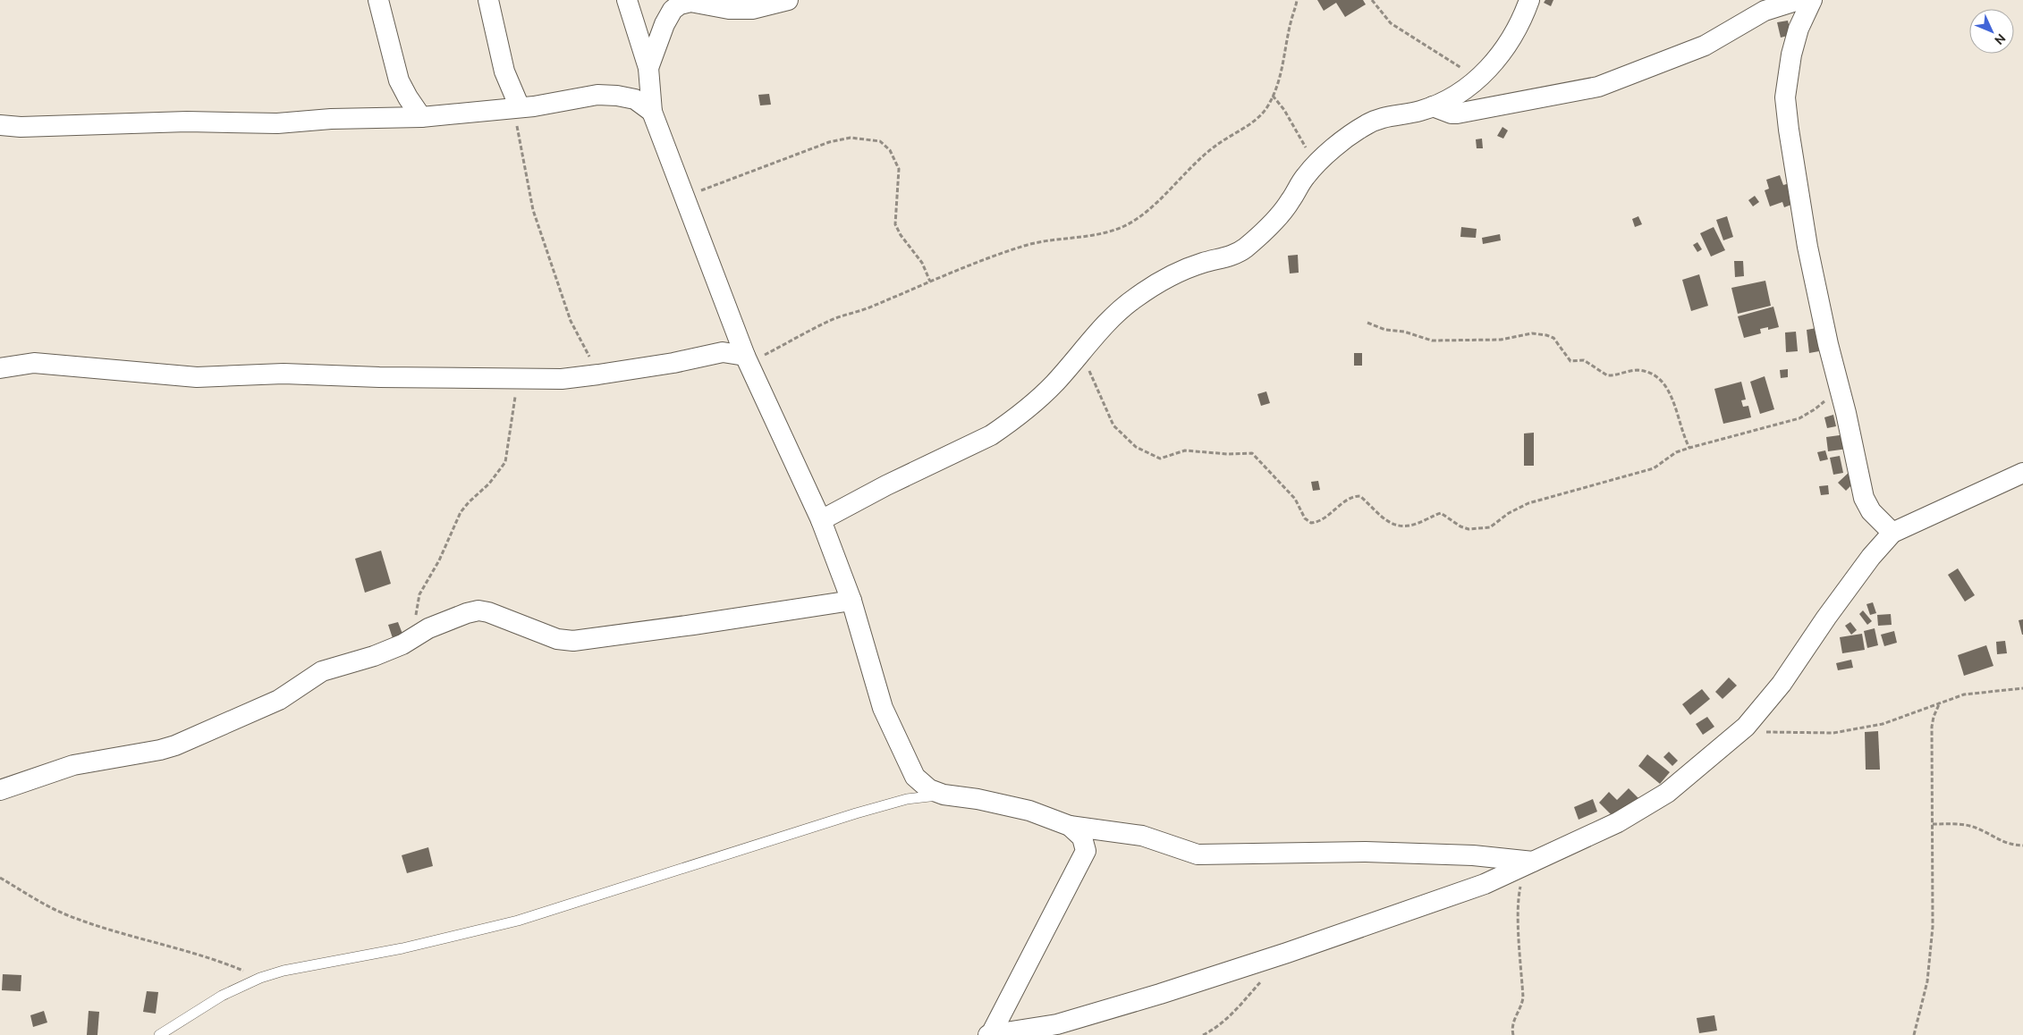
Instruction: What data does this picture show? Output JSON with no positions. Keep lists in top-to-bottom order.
{
  "north": "bottom right"
}
